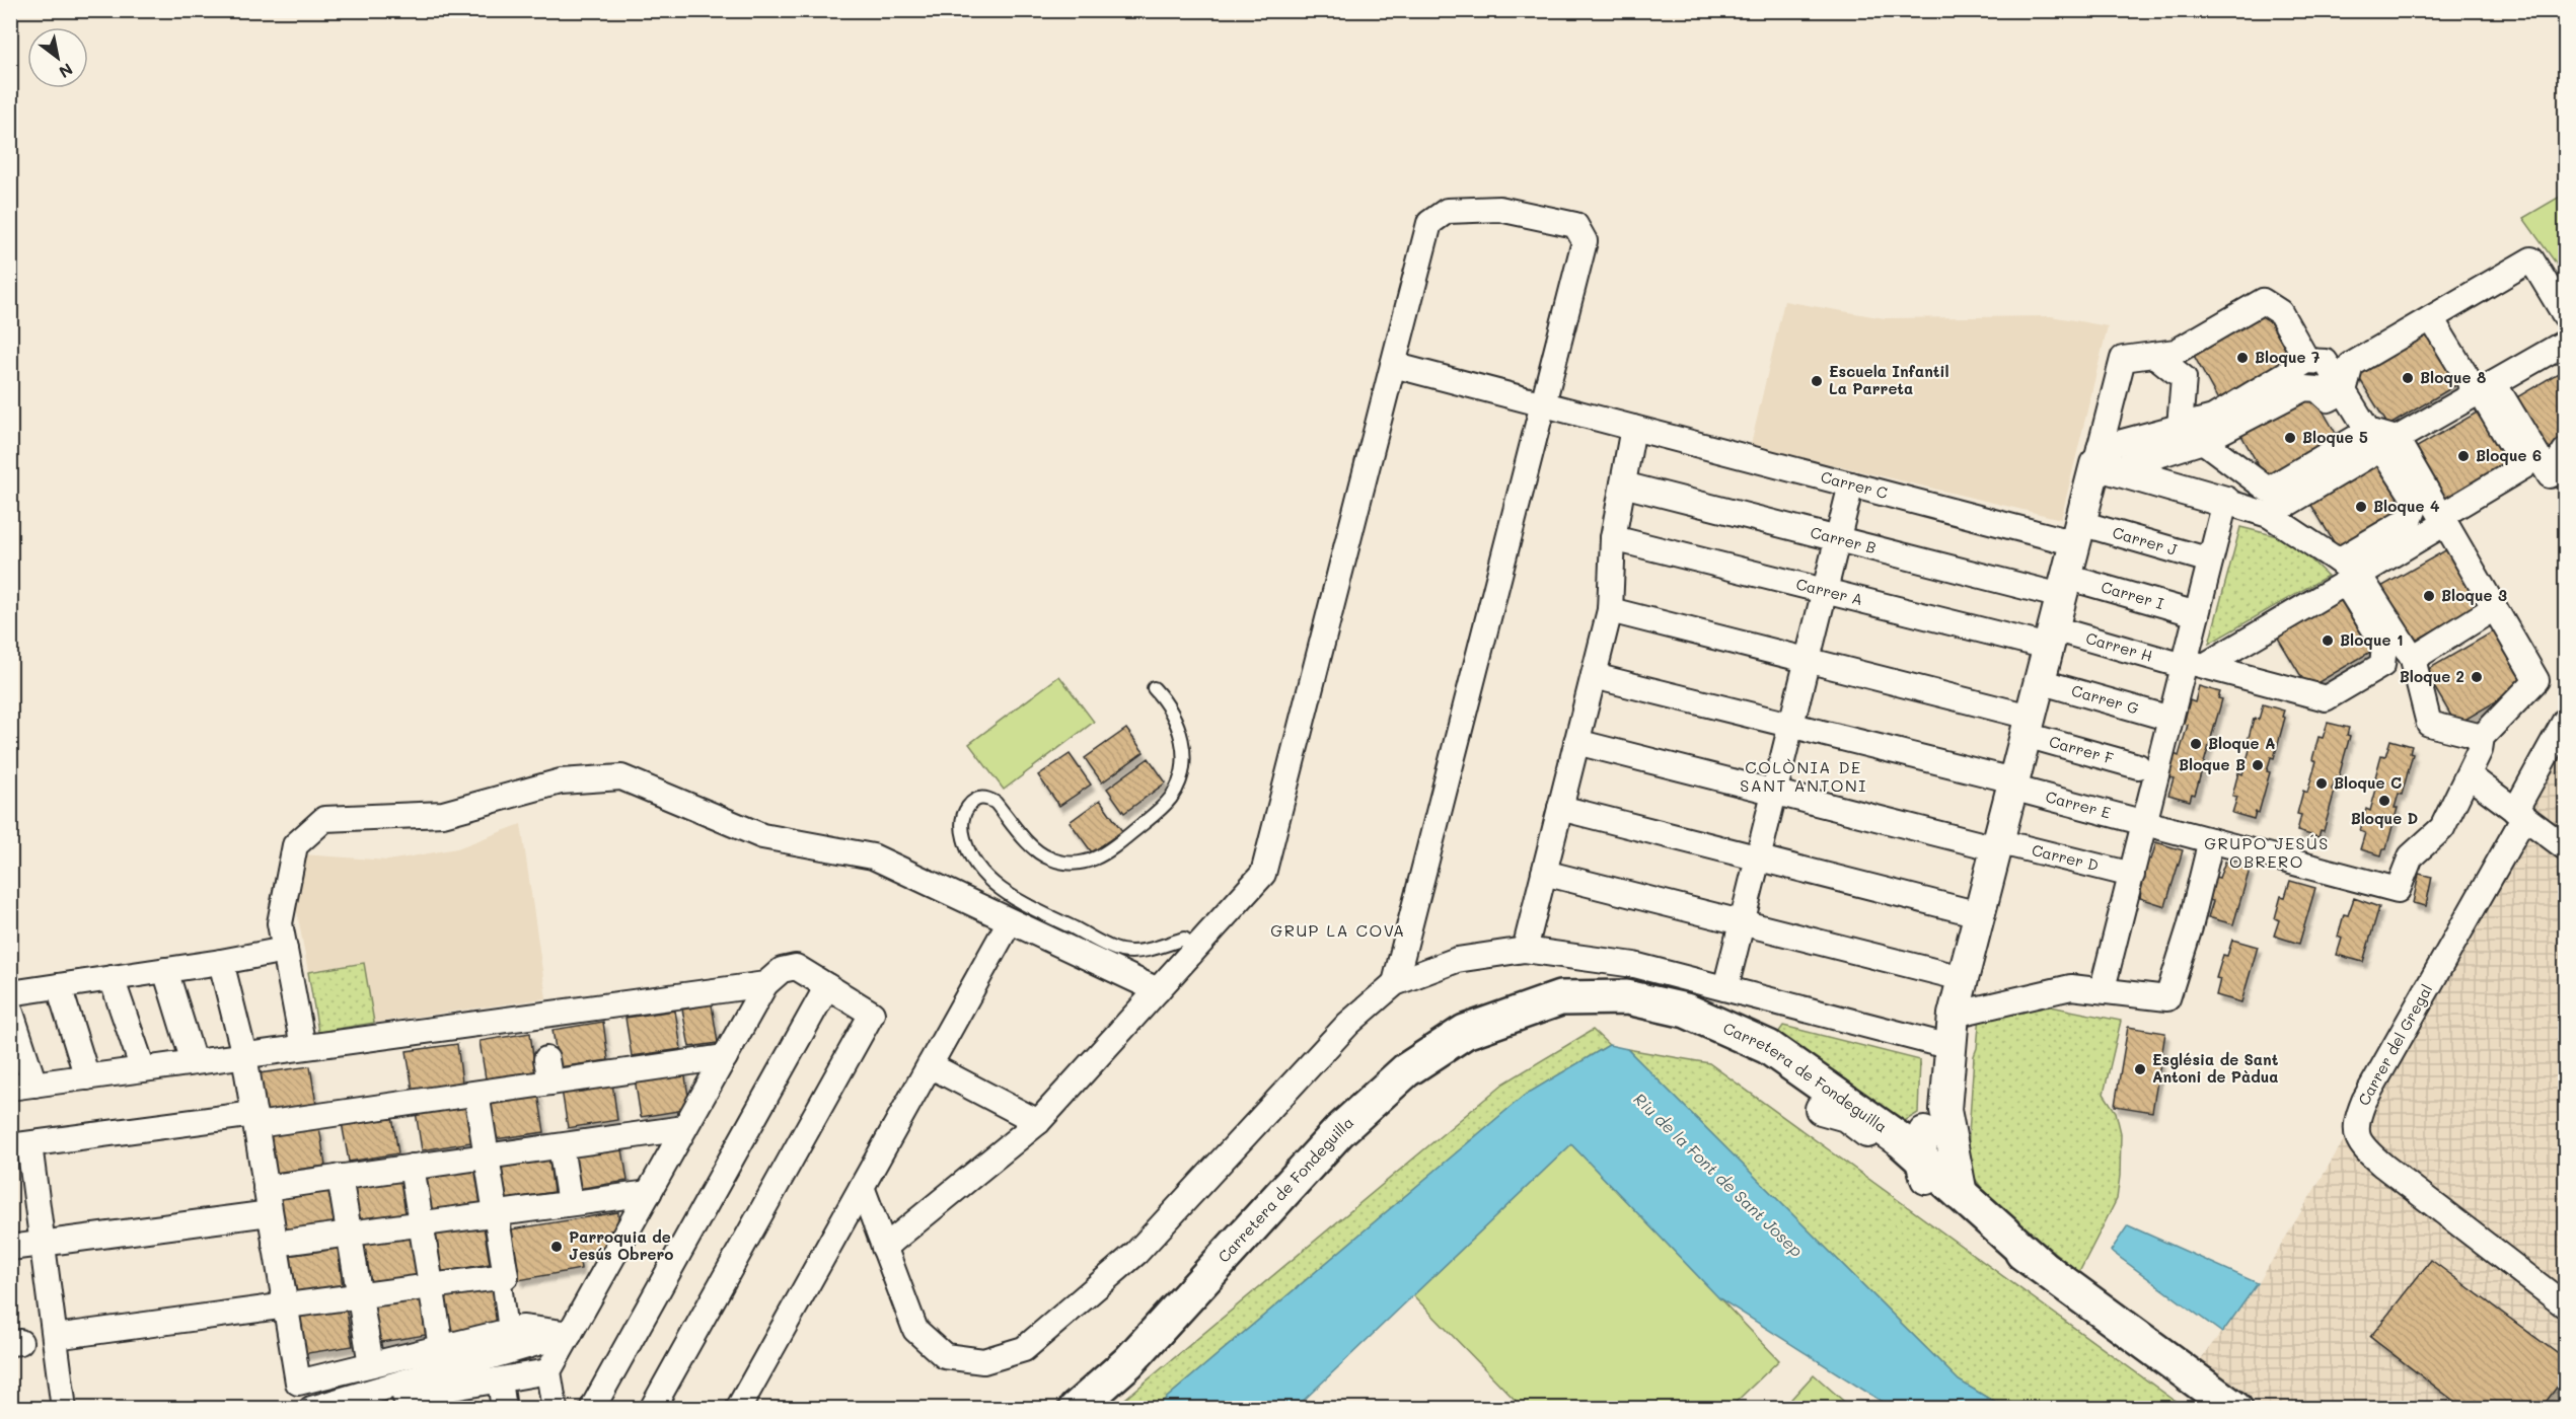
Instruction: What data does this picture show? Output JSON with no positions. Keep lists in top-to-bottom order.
{
  "streets": {
    "main road": ["Carretera de Fondeguilla"],
    "street": [
      "Carrer C",
      "Carrer B",
      "Carrer J",
      "Carrer A",
      "Carrer I",
      "Carrer H",
      "Carrer G",
      "Carrer F",
      "Carrer E",
      "Carrer D",
      "Carrer del Gregal"
    ]
  },
  "crossings": [
    ["Carrer C", "Carrer J"],
    ["Carrer B", "Carrer I"],
    ["Carrer A", "Carrer H"]
  ],
  "districts": ["COLÒNIA DE SANT ANTONI", "GRUPO JESÚS OBRERO", "GRUP LA COVA"],
  "water": ["Riu de la Font de Sant Josep"],
  "places": [
    "Bloque 7",
    "Bloque 8",
    "Escuela Infantil La Parreta",
    "Bloque 5",
    "Bloque 6",
    "Bloque 4",
    "Bloque 3",
    "Bloque 1",
    "Bloque 2",
    "Bloque A",
    "Bloque B",
    "Bloque C",
    "Bloque D",
    "Església de Sant Antoni de Pàdua",
    "Parroquia de Jesús Obrero"
  ],
  "north": "bottom right"
}
